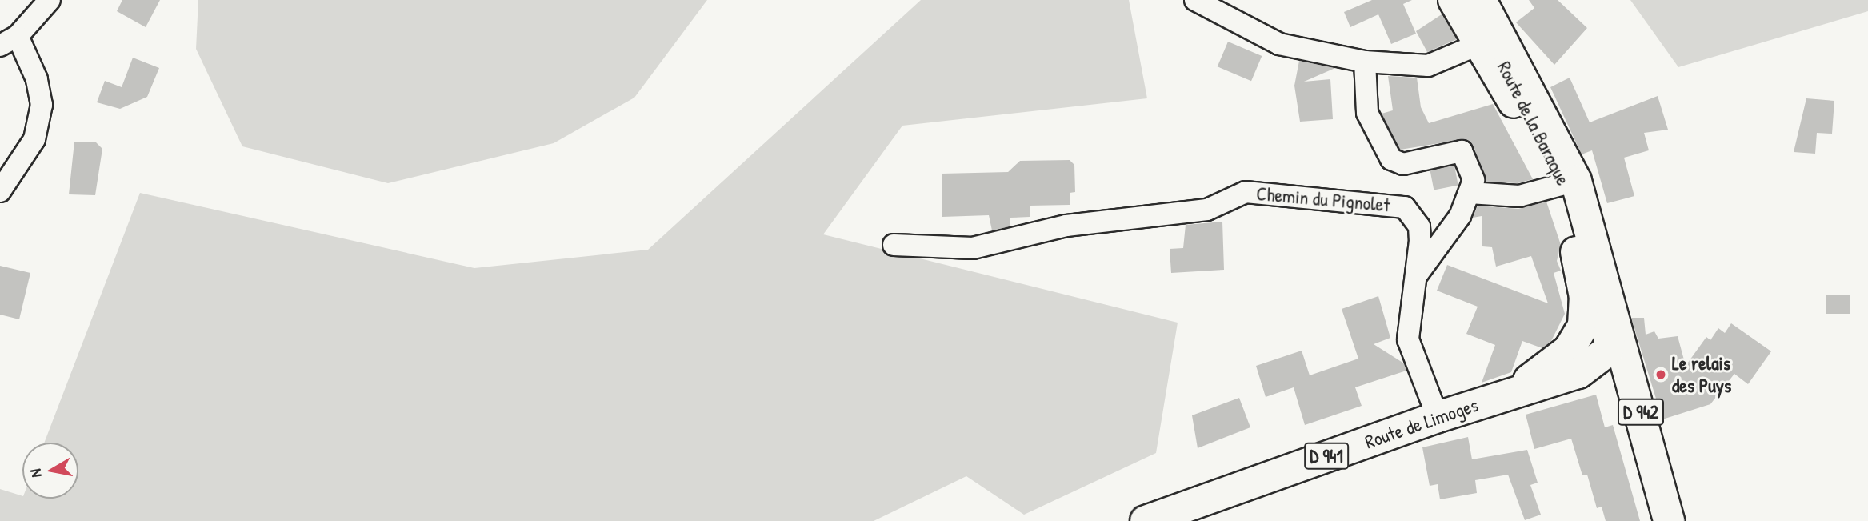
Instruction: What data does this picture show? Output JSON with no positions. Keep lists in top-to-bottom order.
{
  "streets": {
    "main road": [
      "Route de la Baraque",
      "D 942",
      "Route de Limoges",
      "D 941"
    ],
    "street": ["Chemin du Pignolet"]
  },
  "crossings": [
    ["Route de la Baraque", "D 942"],
    ["Route de la Baraque", "D 941"],
    ["Chemin du Pignolet", "Route de Limoges"],
    ["D 942", "D 941"],
    ["Route de Limoges", "D 941"]
  ],
  "places": ["Le relais des Puys"],
  "north": "left"
}
